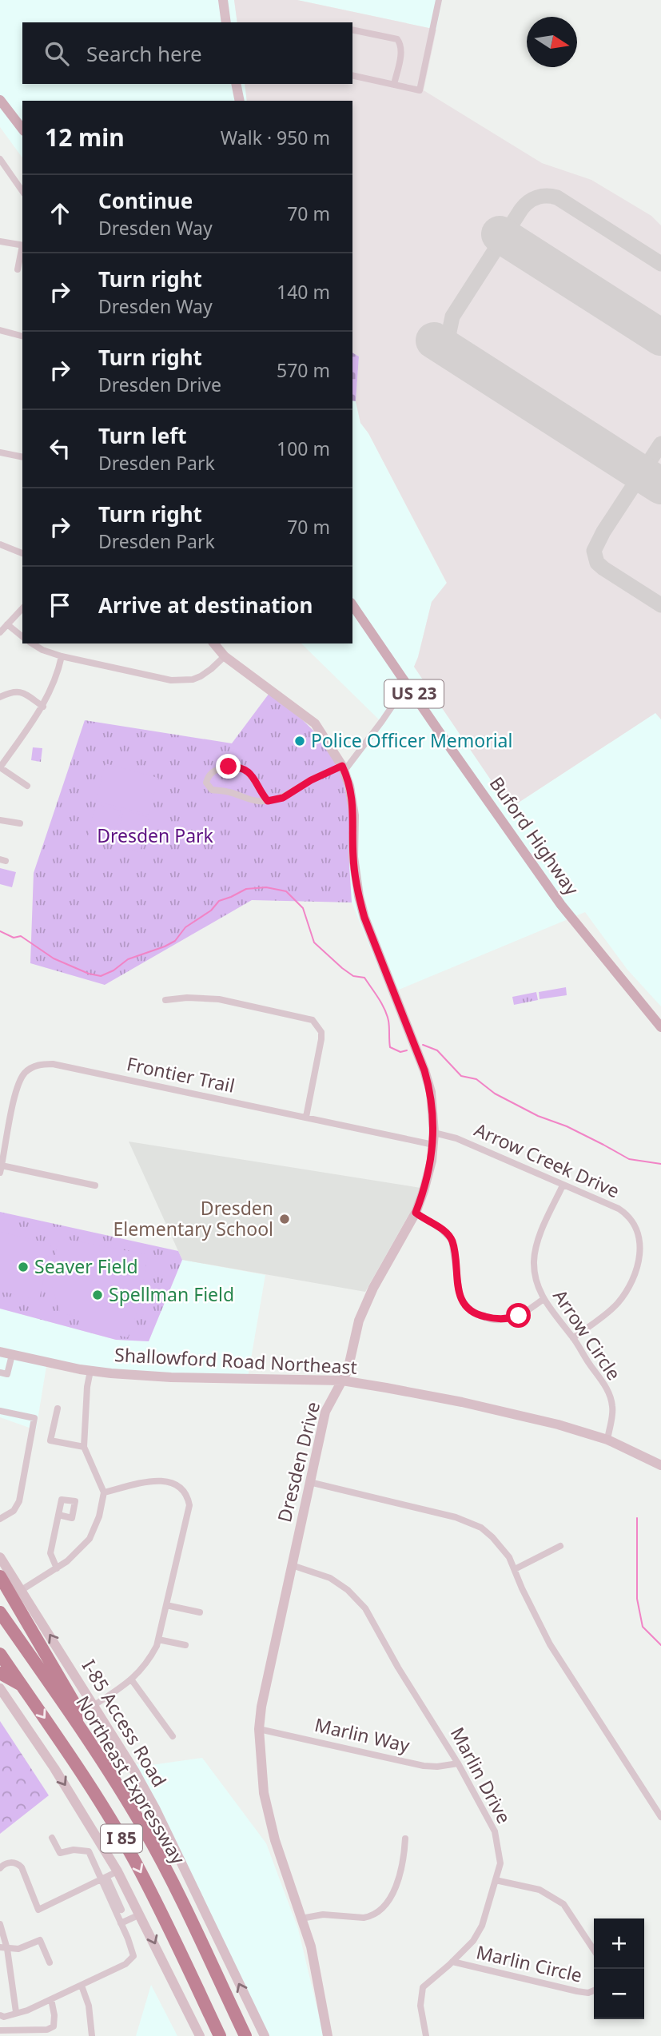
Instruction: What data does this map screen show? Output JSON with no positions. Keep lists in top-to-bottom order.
{
  "streets": {
    "highway": ["Northeast Expressway", "I 85"],
    "main road": ["US 23", "Buford Highway"],
    "street": [
      "Frontier Trail",
      "Arrow Creek Drive",
      "Arrow Circle",
      "Shallowford Road Northeast",
      "Dresden Drive",
      "I-85 Access Road",
      "Marlin Way",
      "Marlin Drive",
      "Marlin Circle"
    ]
  },
  "crossings": [
    ["Frontier Trail", "Dresden Drive"],
    ["Arrow Creek Drive", "Arrow Circle"],
    ["Arrow Creek Drive", "Dresden Drive"],
    ["Arrow Circle", "Shallowford Road Northeast"],
    ["Shallowford Road Northeast", "Dresden Drive"],
    ["Dresden Drive", "Marlin Way"],
    ["Dresden Drive", "Marlin Drive"],
    ["Marlin Way", "Marlin Drive"],
    ["Marlin Drive", "Marlin Circle"]
  ],
  "parks": ["Dresden Park"],
  "places": [
    "Police Officer Memorial",
    "Dresden Elementary School",
    "Seaver Field",
    "Spellman Field"
  ],
  "north": "right",
  "page": {
    "search": "Search here",
    "heading": ["12 min", "Walk · 950 m"],
    "list": [
      ["Continue", "Dresden Way", "70 m"],
      ["Turn right", "Dresden Way", "140 m"],
      ["Turn right", "Dresden Drive", "570 m"],
      ["Turn left", "Dresden Park", "100 m"],
      ["Turn right", "Dresden Park", "70 m"],
      "Arrive at destination"
    ],
    "map_buttons": ["+", "−"]
  }
}
